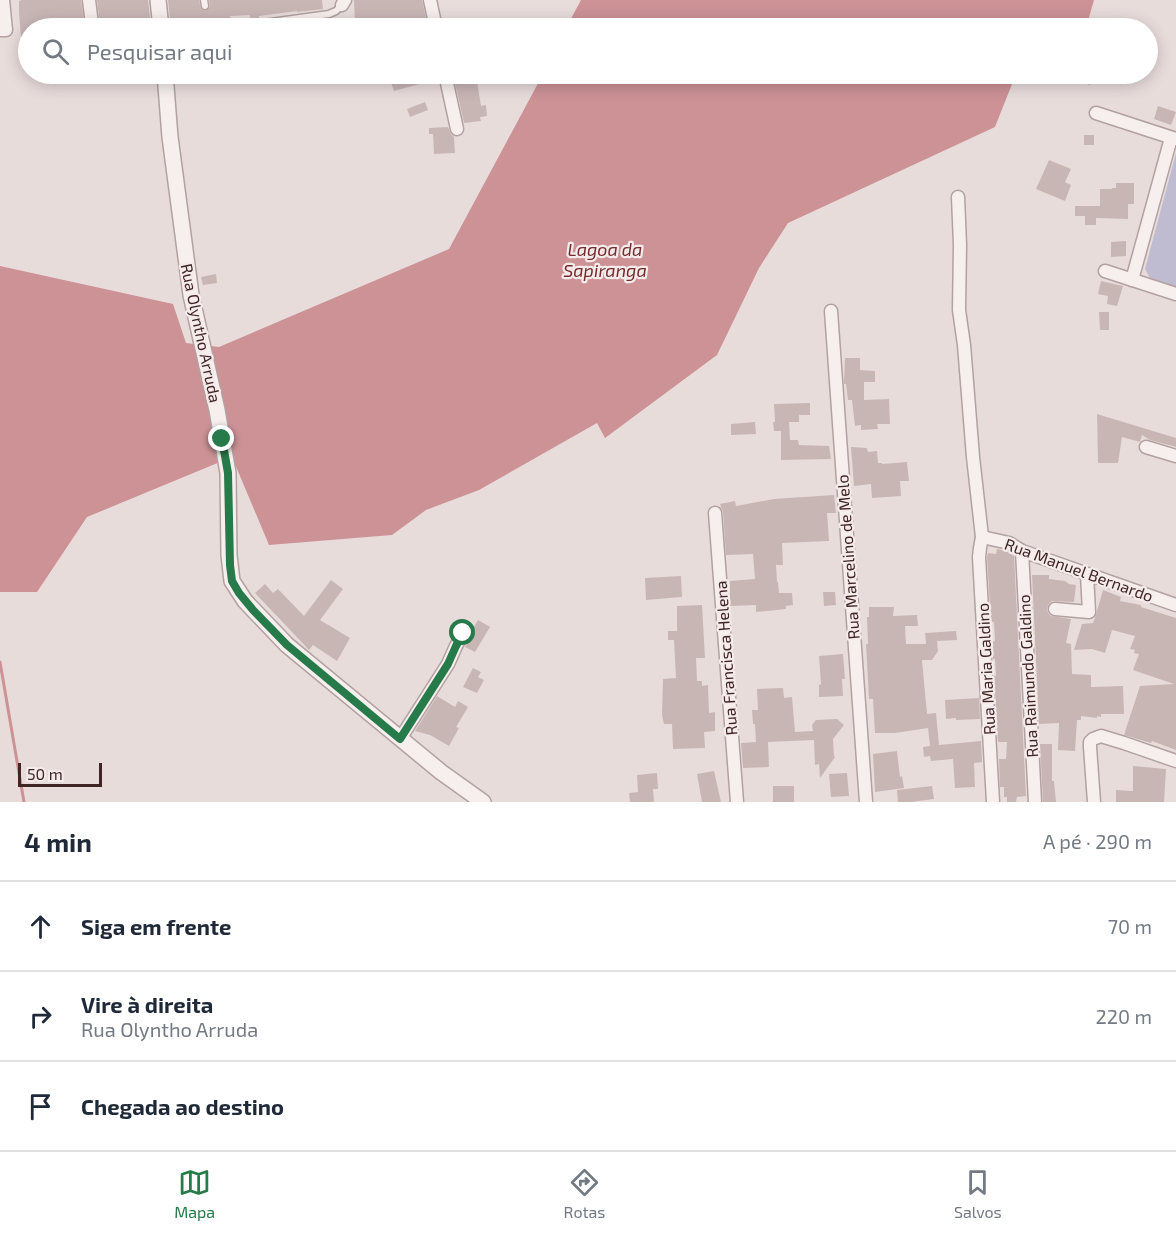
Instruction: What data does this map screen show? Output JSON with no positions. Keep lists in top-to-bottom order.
{
  "streets": {
    "street": [
      "Rua Olyntho Arruda",
      "Rua Marcelino de Melo",
      "Rua Manuel Bernardo",
      "Rua Francisca Helena",
      "Rua Maria Galdino",
      "Rua Raimundo Galdino"
    ]
  },
  "crossings": [
    ["Rua Manuel Bernardo", "Rua Maria Galdino"],
    ["Rua Manuel Bernardo", "Rua Raimundo Galdino"]
  ],
  "water": ["Lagoa da Sapiranga"],
  "scale_bar": "50 m",
  "page": {
    "search": "Pesquisar aqui",
    "scale": "50 m",
    "heading": ["4 min", "A pé · 290 m"],
    "list": [
      ["Siga em frente", "70 m"],
      ["Vire à direita", "Rua Olyntho Arruda", "220 m"],
      "Chegada ao destino"
    ],
    "nav": ["Mapa", "Rotas", "Salvos"]
  }
}
